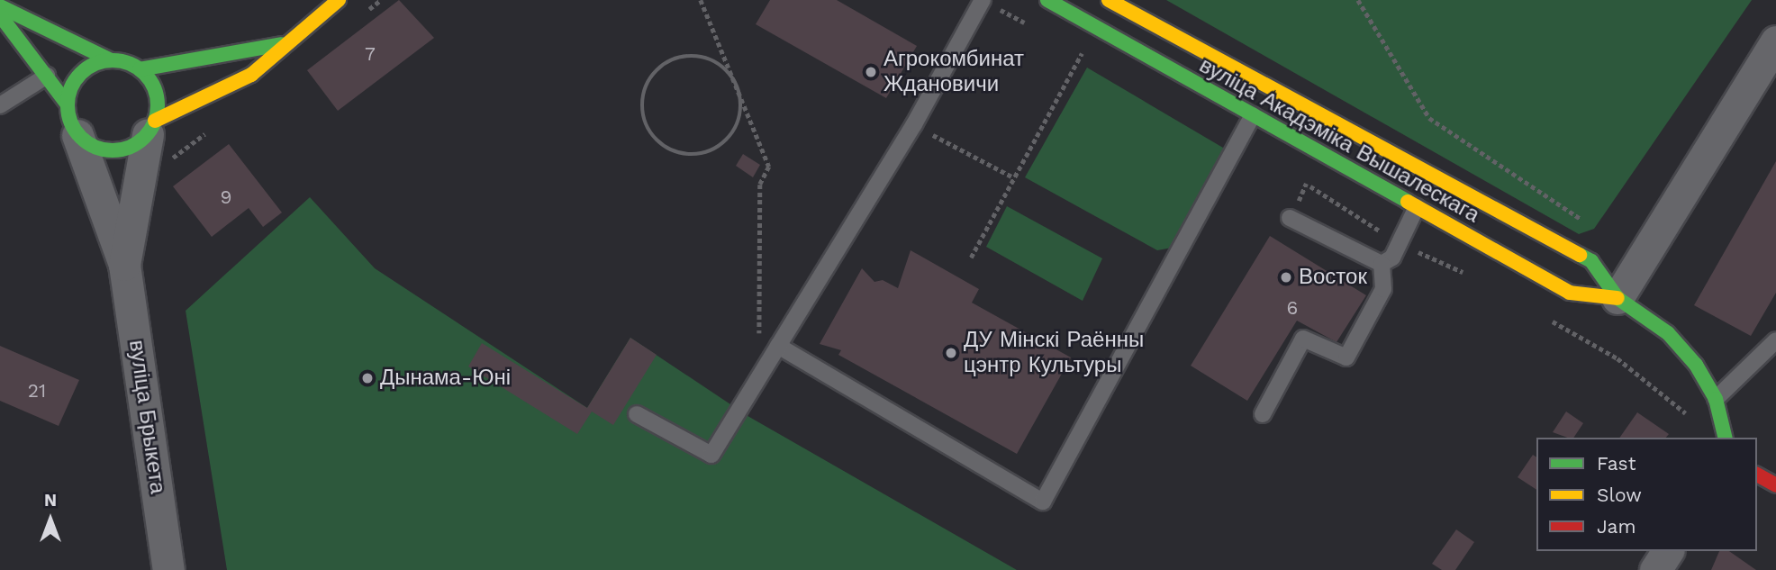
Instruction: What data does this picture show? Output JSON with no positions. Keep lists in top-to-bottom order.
{
  "streets": {
    "street": ["вуліца Акадэміка Вышалескага", "вуліца Брыкета"]
  },
  "places": [
    "Агрокомбинат Ждановичи",
    "Восток",
    "ДУ Мінскі Раённы цэнтр Культуры",
    "Дынама-Юні"
  ],
  "house_numbers": [
    "7",
    "9",
    "6",
    "21"
  ],
  "legend": ["Fast", "Slow", "Jam"],
  "north": "top"
}
